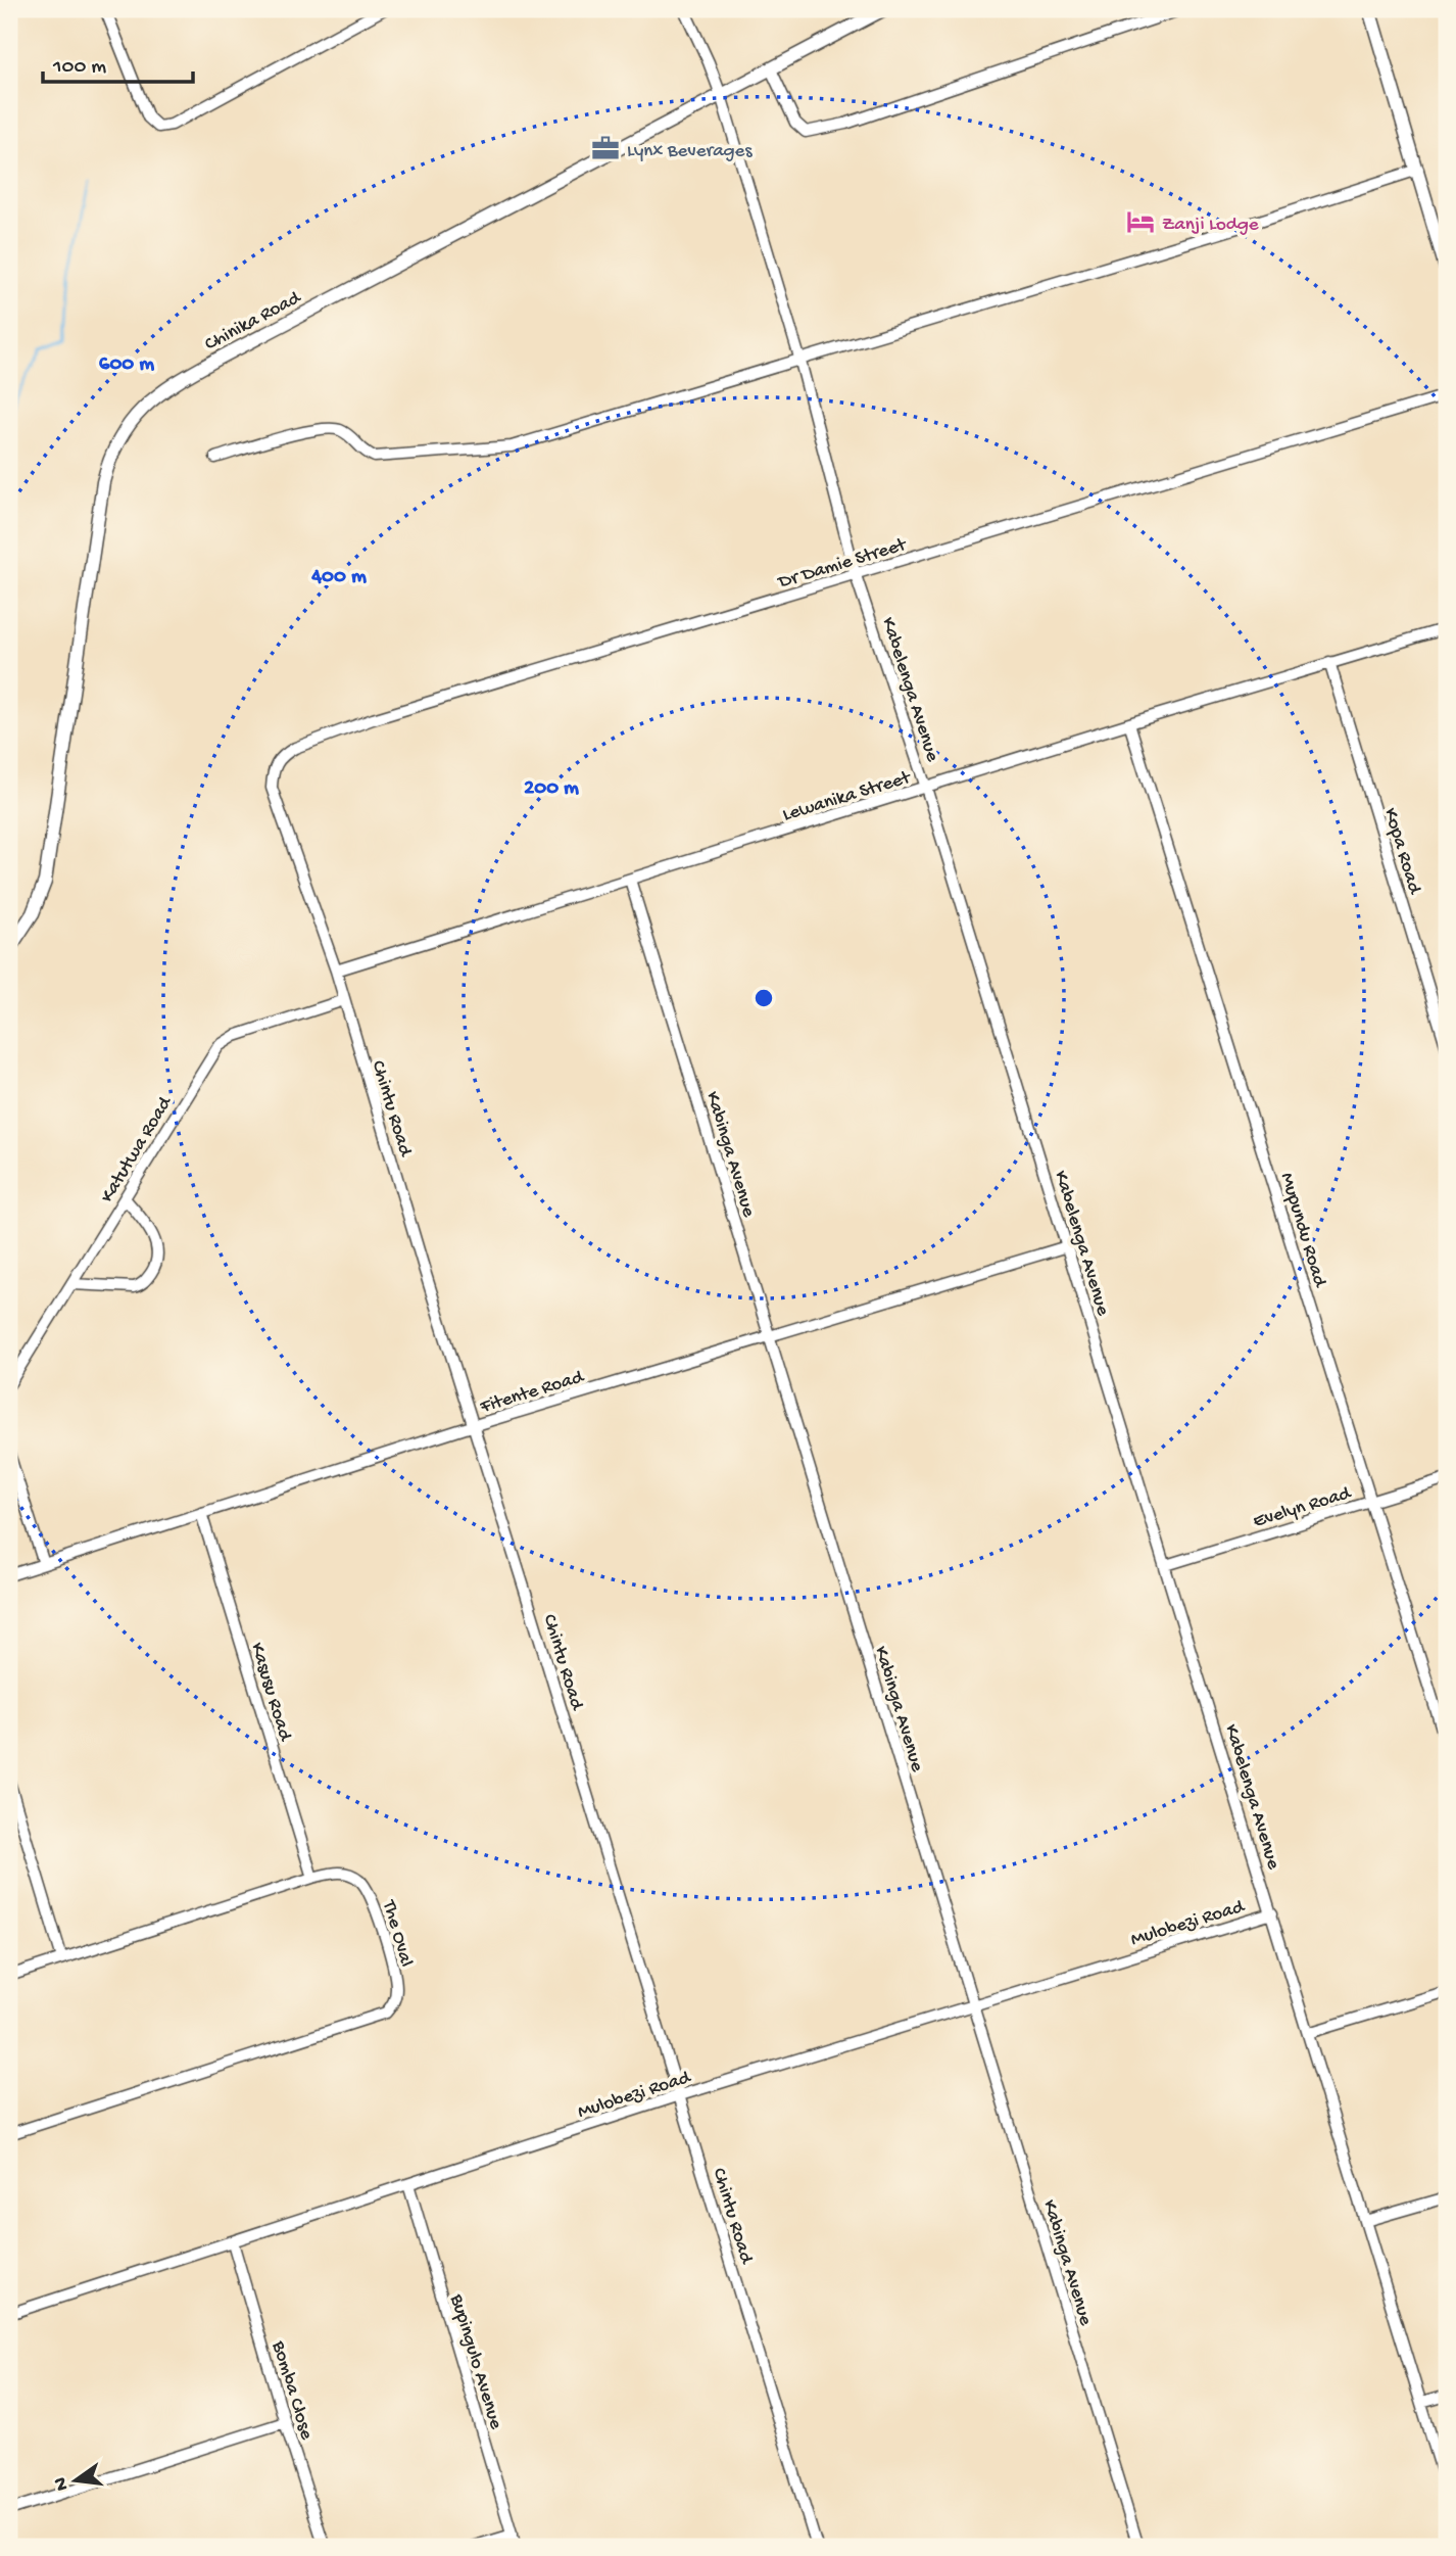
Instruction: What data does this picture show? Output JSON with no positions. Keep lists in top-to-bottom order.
{
  "streets": {
    "main road": ["Chinika Road"],
    "street": [
      "Dr Damie Street",
      "Kabelenga Avenue",
      "Lewanika Street",
      "Kopa Road",
      "Chintu Road",
      "Katutwa Road",
      "Kabinga Avenue",
      "Mupundu Road",
      "Fitente Road",
      "Evelyn Road",
      "Kasusu Road",
      "Mulobezi Road",
      "The Oval",
      "Bupingulo Avenue",
      "Bomba Close"
    ]
  },
  "crossings": [
    ["Chinika Road", "Kabelenga Avenue"],
    ["Dr Damie Street", "Kabelenga Avenue"],
    ["Dr Damie Street", "Chintu Road"],
    ["Kabelenga Avenue", "Lewanika Street"],
    ["Kabelenga Avenue", "Fitente Road"],
    ["Kabelenga Avenue", "Evelyn Road"],
    ["Kabelenga Avenue", "Mulobezi Road"],
    ["Lewanika Street", "Kopa Road"],
    ["Lewanika Street", "Chintu Road"],
    ["Lewanika Street", "Kabinga Avenue"],
    ["Lewanika Street", "Mupundu Road"],
    ["Chintu Road", "Katutwa Road"],
    ["Chintu Road", "Fitente Road"],
    ["Chintu Road", "Mulobezi Road"],
    ["Kabinga Avenue", "Fitente Road"],
    ["Kabinga Avenue", "Mulobezi Road"],
    ["Mupundu Road", "Evelyn Road"],
    ["Fitente Road", "Kasusu Road"],
    ["Kasusu Road", "The Oval"],
    ["Mulobezi Road", "Bupingulo Avenue"],
    ["Mulobezi Road", "Bomba Close"]
  ],
  "places": {
    "office": ["Lynx Beverages"],
    "hotel": ["Zanji Lodge"]
  },
  "scale_bar": "100 m",
  "north": "left",
  "rings": ["600 m", "400 m", "200 m"]
}
